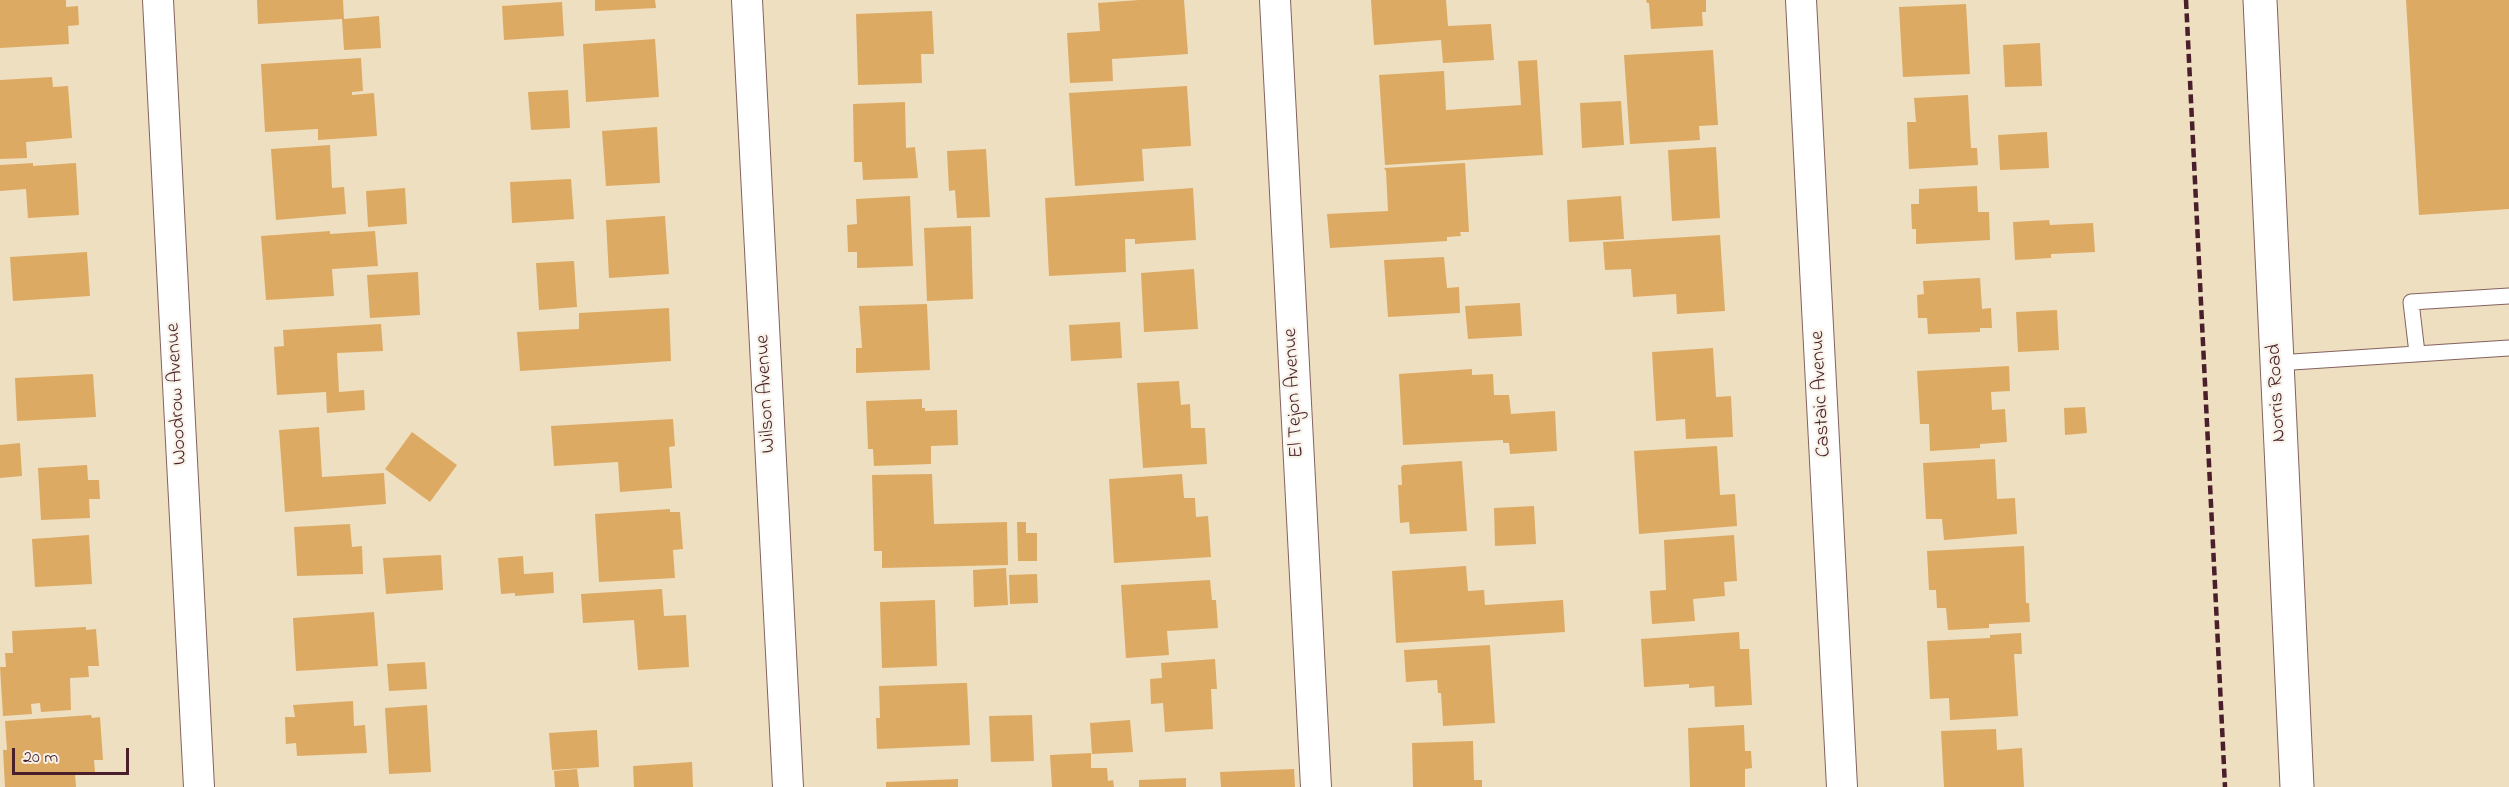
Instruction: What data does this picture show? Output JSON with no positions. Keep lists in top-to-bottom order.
{
  "streets": {
    "street": [
      "El Tejon Avenue",
      "Norris Road",
      "Woodrow Avenue",
      "Wilson Avenue",
      "Castaic Avenue"
    ]
  },
  "scale_bar": "20 m"
}
